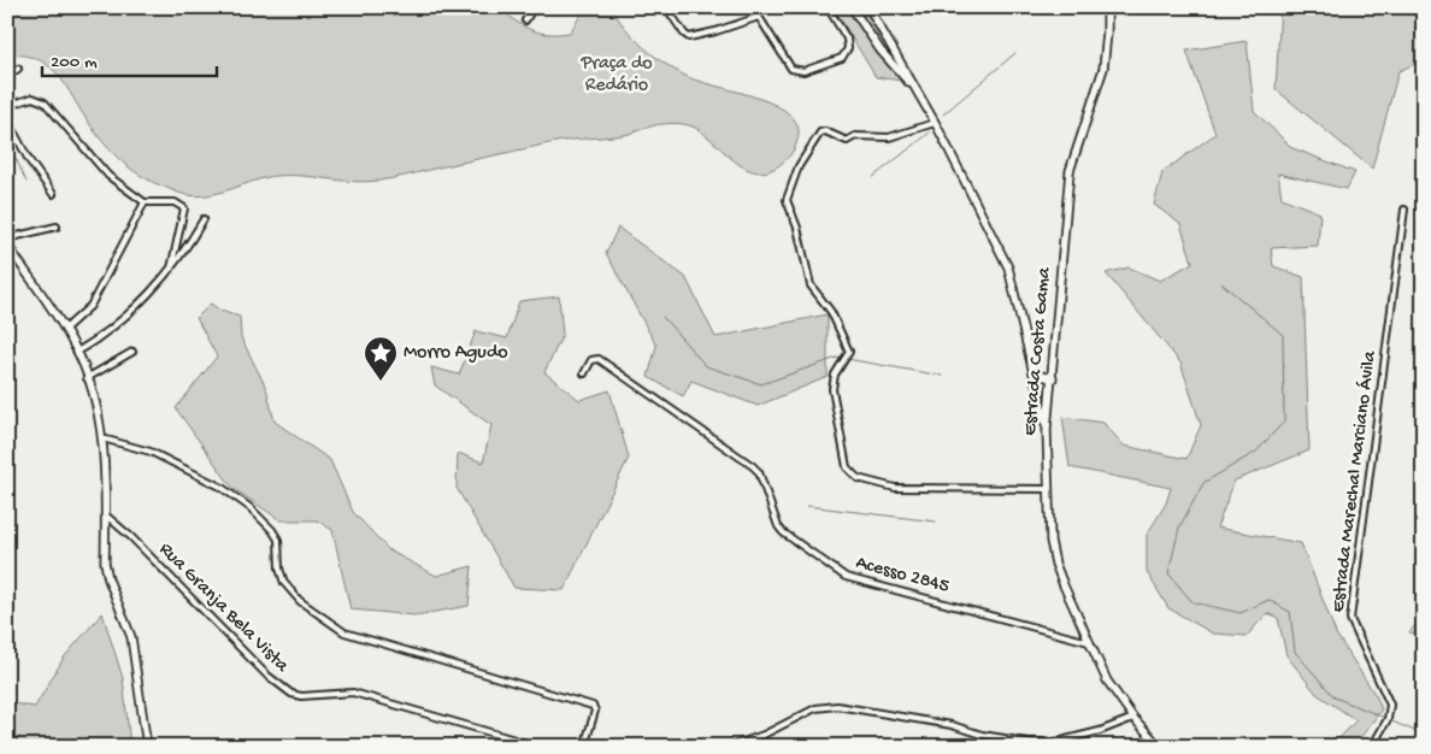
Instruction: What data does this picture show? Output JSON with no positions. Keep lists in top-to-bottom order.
{
  "streets": {
    "main road": ["Estrada Costa Gama"],
    "street": ["Estrada Marechal Marciano Ávila", "Acesso 2845", "Rua Granja Bela Vista"]
  },
  "crossings": [
    ["Estrada Costa Gama", "Acesso 2845"]
  ],
  "parks": ["Praça do Redário"],
  "places": {
    "place": ["Morro Agudo"]
  },
  "scale_bar": "200 m"
}
